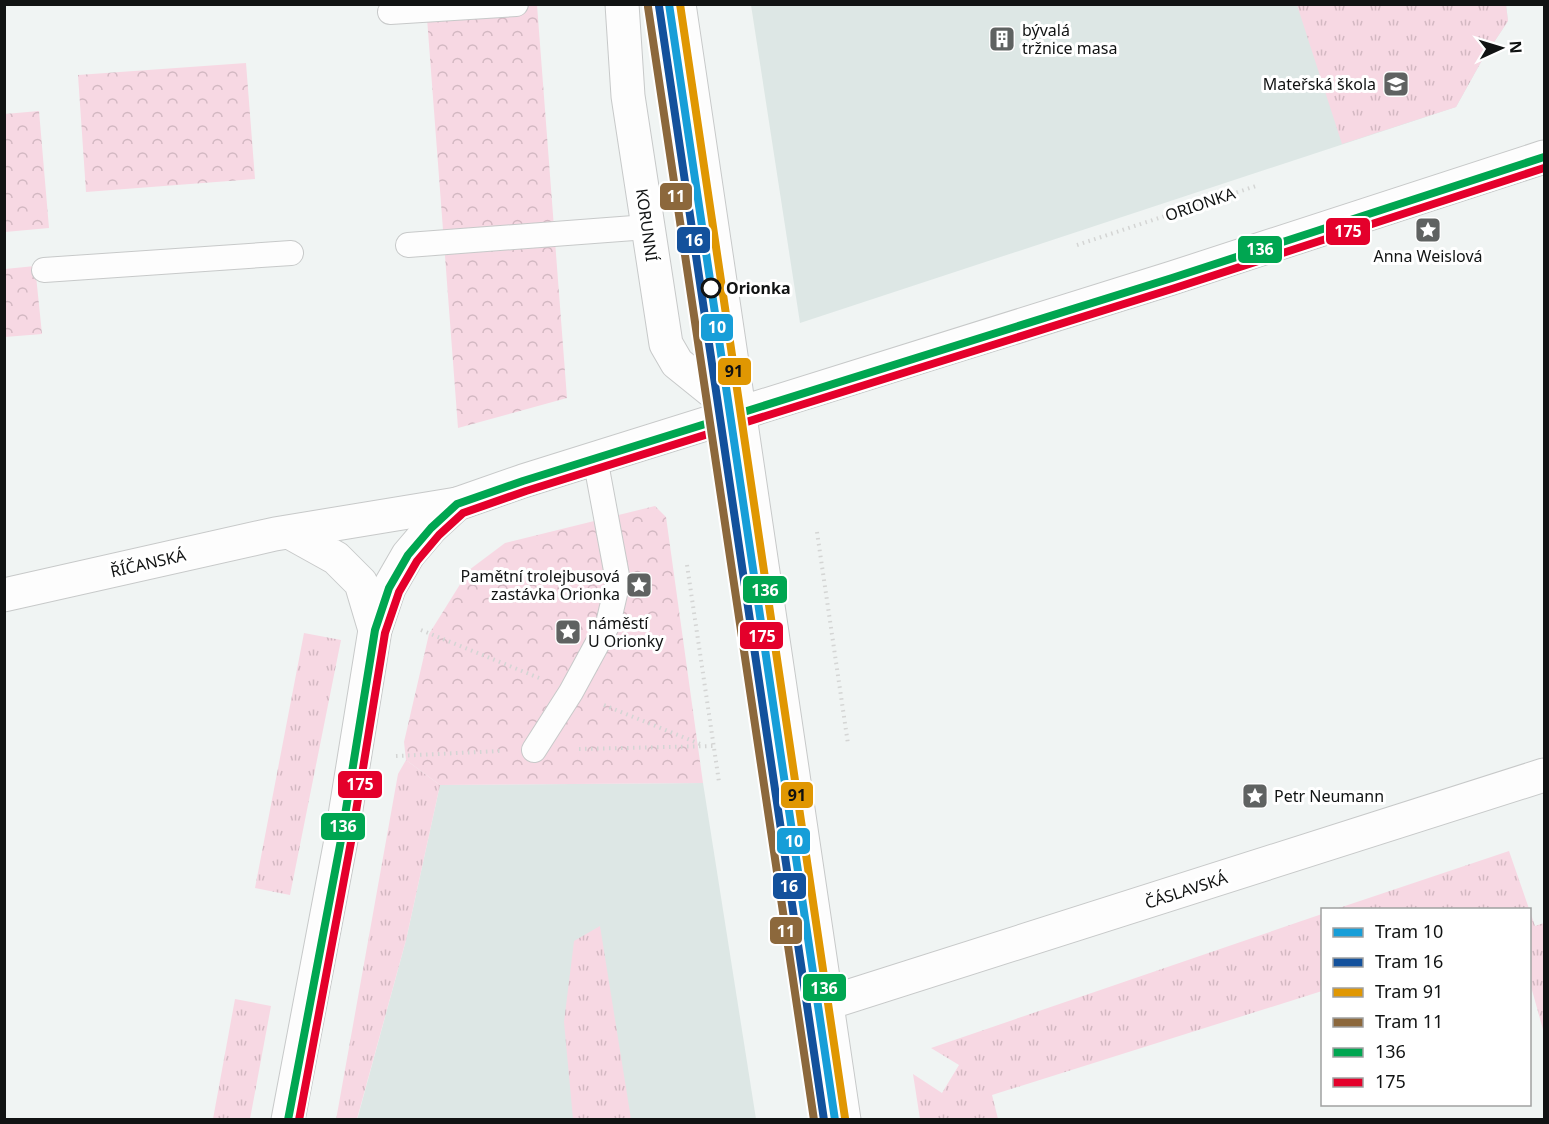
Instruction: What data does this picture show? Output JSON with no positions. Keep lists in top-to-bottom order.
{
  "streets": {
    "street": ["KORUNNÍ", "ŘÍČANSKÁ", "ČÁSLAVSKÁ"],
    "path": ["ORIONKA"]
  },
  "places": {
    "building": ["bývalá tržnice masa"],
    "school or university": ["Mateřská škola"],
    "place": [
      "Anna Weislová",
      "Pamětní trolejbusová zastávka Orionka",
      "náměstí U Orionky",
      "Petr Neumann"
    ],
    "other": ["Orionka"]
  },
  "lines": [
    "tram line 10",
    "tram line 91",
    "tram line 16",
    "tram line 11",
    "transit line 136",
    "transit line 175"
  ],
  "legend": [
    "Tram 10",
    "Tram 16",
    "Tram 91",
    "Tram 11",
    "136",
    "175"
  ],
  "north": "right"
}
